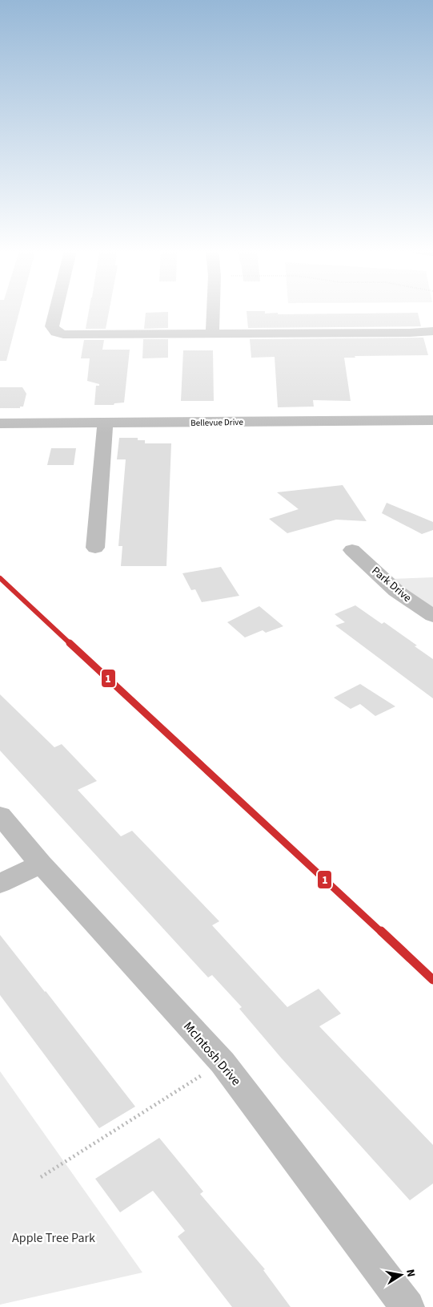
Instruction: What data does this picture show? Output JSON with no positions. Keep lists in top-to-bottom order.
{
  "streets": {
    "street": ["Bellevue Drive", "Park Drive", "McIntosh Drive"]
  },
  "parks": ["Apple Tree Park"],
  "lines": ["transit line 1"],
  "north": "right"
}
